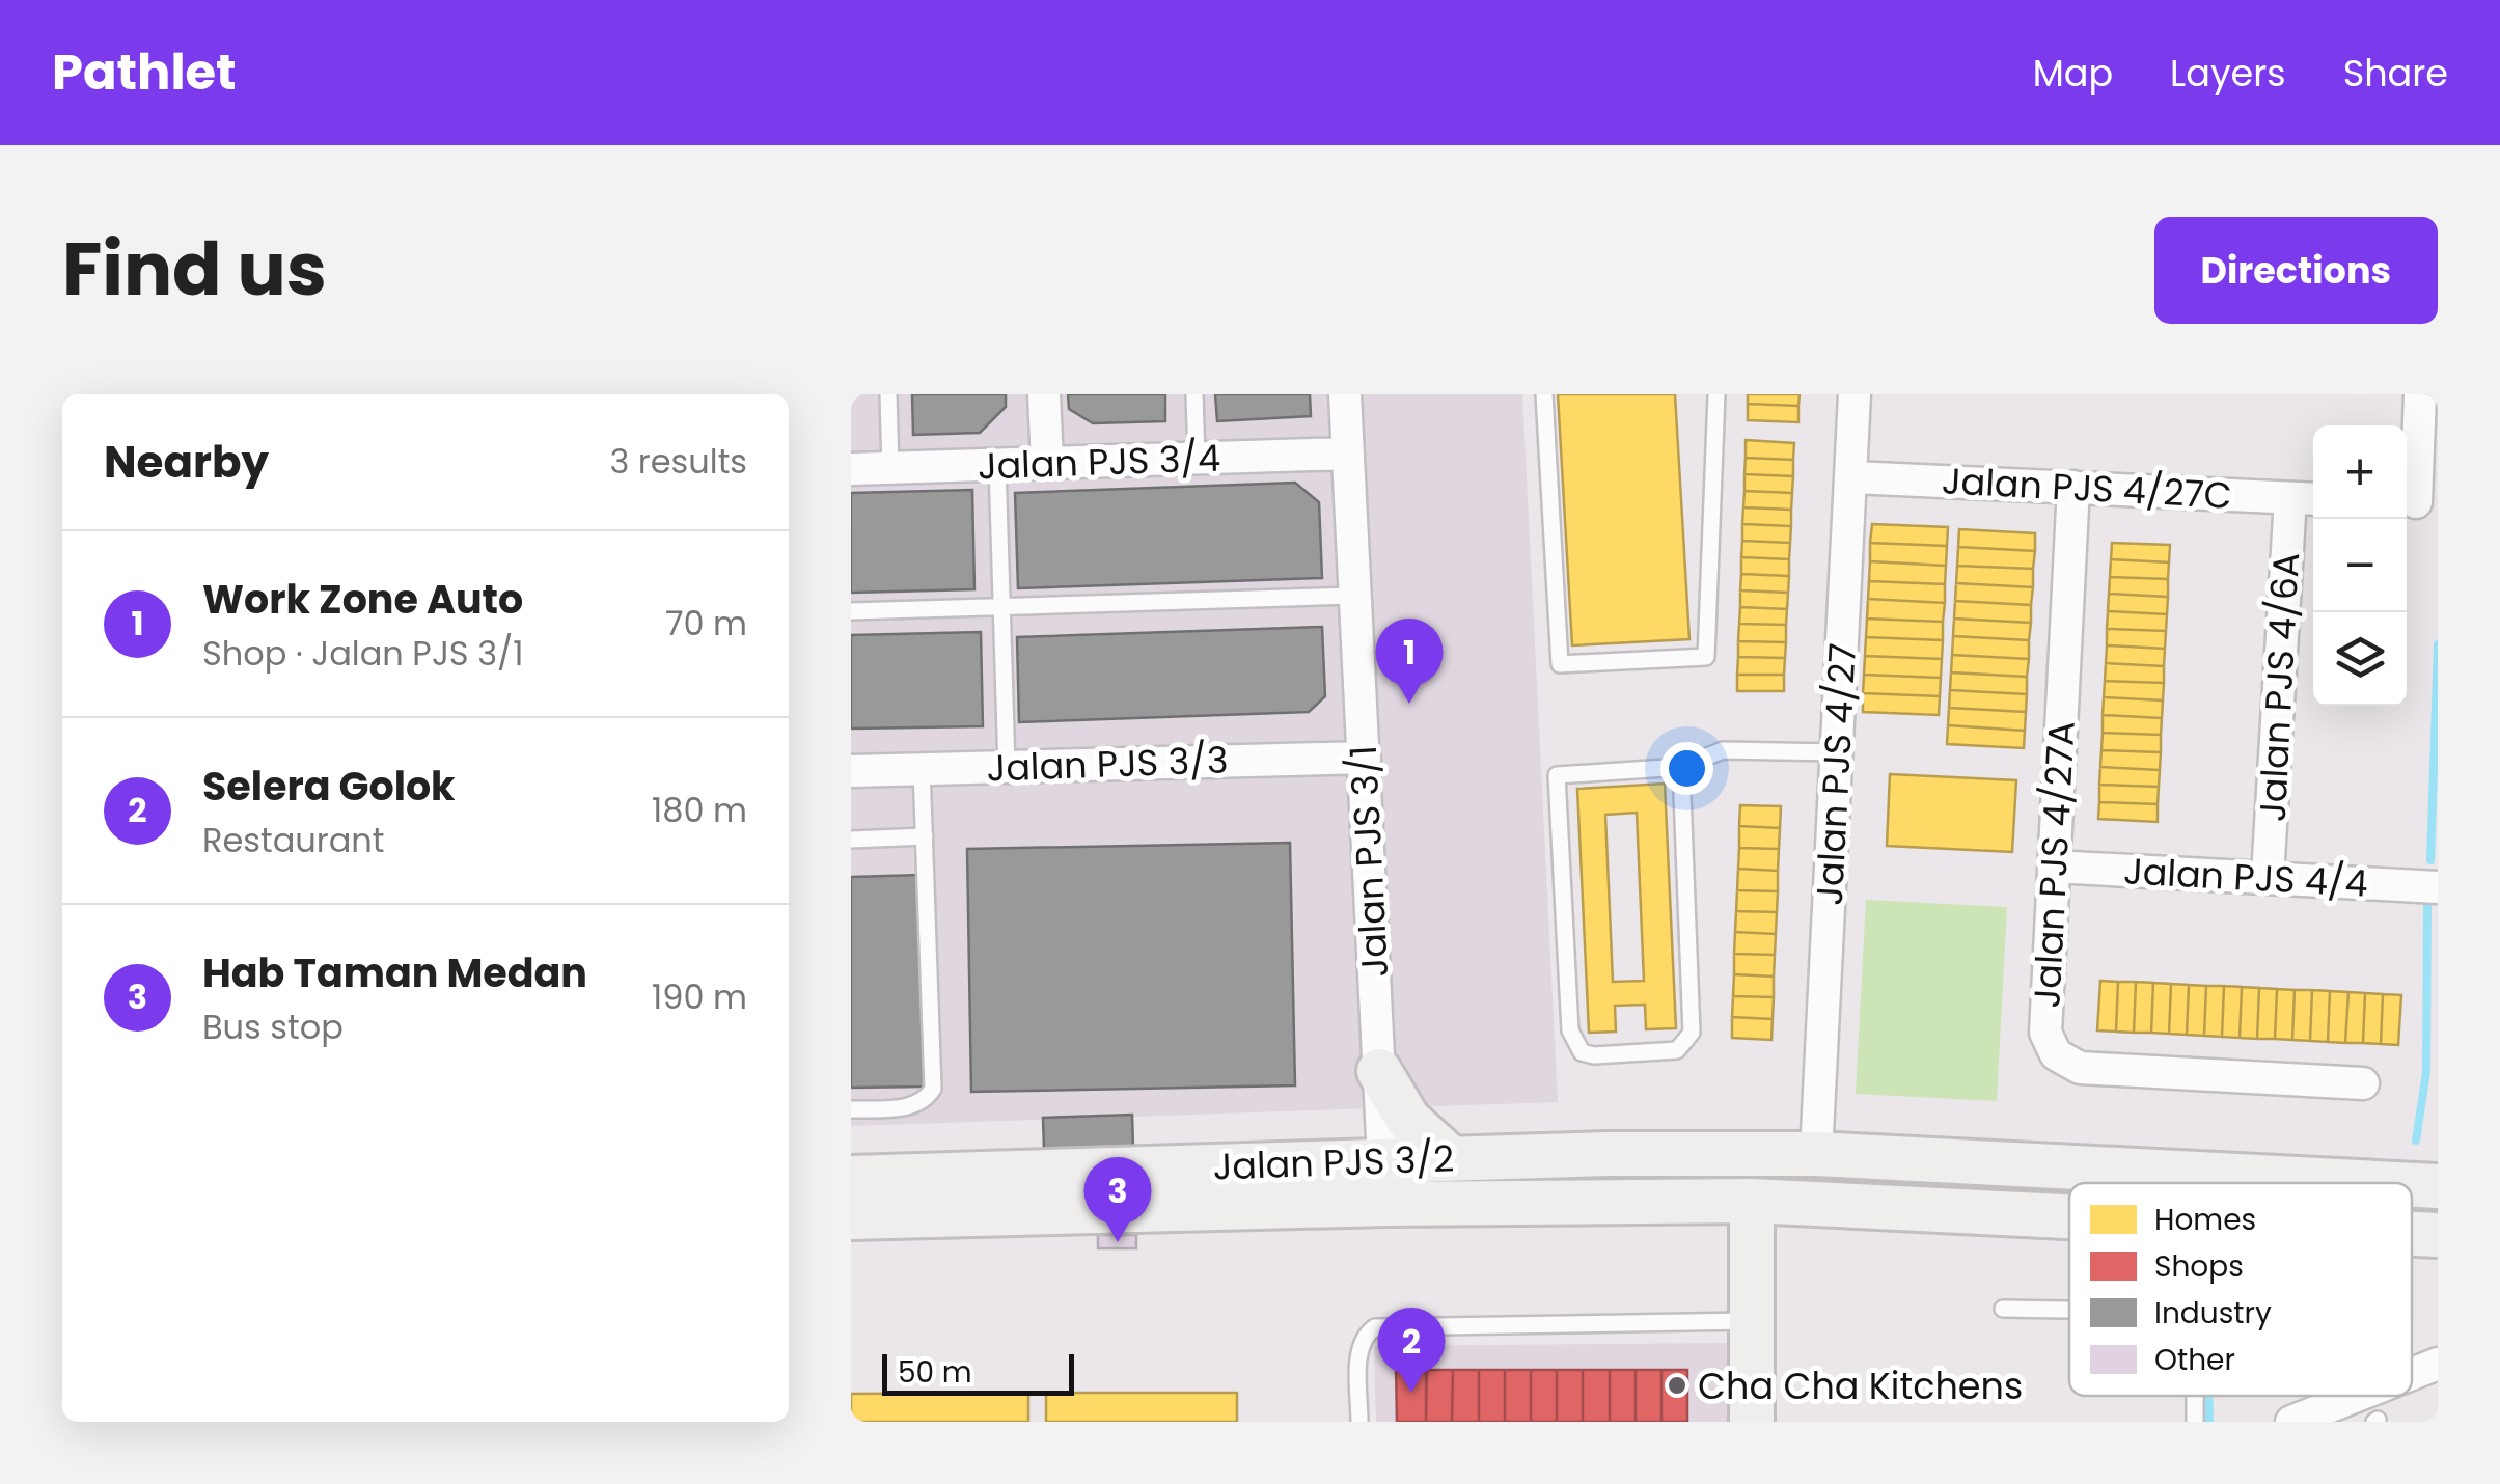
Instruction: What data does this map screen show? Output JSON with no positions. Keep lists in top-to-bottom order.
{
  "streets": {
    "main road": ["Jalan PJS 3/2"],
    "street": [
      "Jalan PJS 3/4",
      "Jalan PJS 4/27C",
      "Jalan PJS 4/6A",
      "Jalan PJS 3/3",
      "Jalan PJS 4/27",
      "Jalan PJS 3/1",
      "Jalan PJS 4/27A",
      "Jalan PJS 4/4"
    ]
  },
  "crossings": [
    ["Jalan PJS 3/4", "Jalan PJS 3/1"],
    ["Jalan PJS 4/27C", "Jalan PJS 4/6A"],
    ["Jalan PJS 4/27C", "Jalan PJS 4/27"],
    ["Jalan PJS 4/27C", "Jalan PJS 4/27A"],
    ["Jalan PJS 4/6A", "Jalan PJS 4/4"],
    ["Jalan PJS 3/3", "Jalan PJS 3/1"],
    ["Jalan PJS 4/27", "Jalan PJS 3/2"],
    ["Jalan PJS 3/1", "Jalan PJS 3/2"],
    ["Jalan PJS 4/27A", "Jalan PJS 4/4"]
  ],
  "places": ["Cha Cha Kitchens"],
  "legend": [
    "Homes",
    "Shops",
    "Industry",
    "Other"
  ],
  "scale_bar": "50 m",
  "page": {
    "header": "Pathlet",
    "nav": ["Map", "Layers", "Share"],
    "title": "Find us",
    "buttons": "Directions",
    "heading": ["Nearby", "3 results"],
    "map_buttons": ["+", "−"],
    "list": [
      {
        "mark": "1",
        "name": "Work Zone Auto",
        "note": "Shop · Jalan PJS 3/1",
        "value": "70 m"
      },
      {
        "mark": "2",
        "name": "Selera Golok",
        "note": "Restaurant",
        "value": "180 m"
      },
      {
        "mark": "3",
        "name": "Hab Taman Medan",
        "note": "Bus stop",
        "value": "190 m"
      }
    ],
    "pins": ["1", "3", "2"],
    "scale": "50 m"
  }
}
